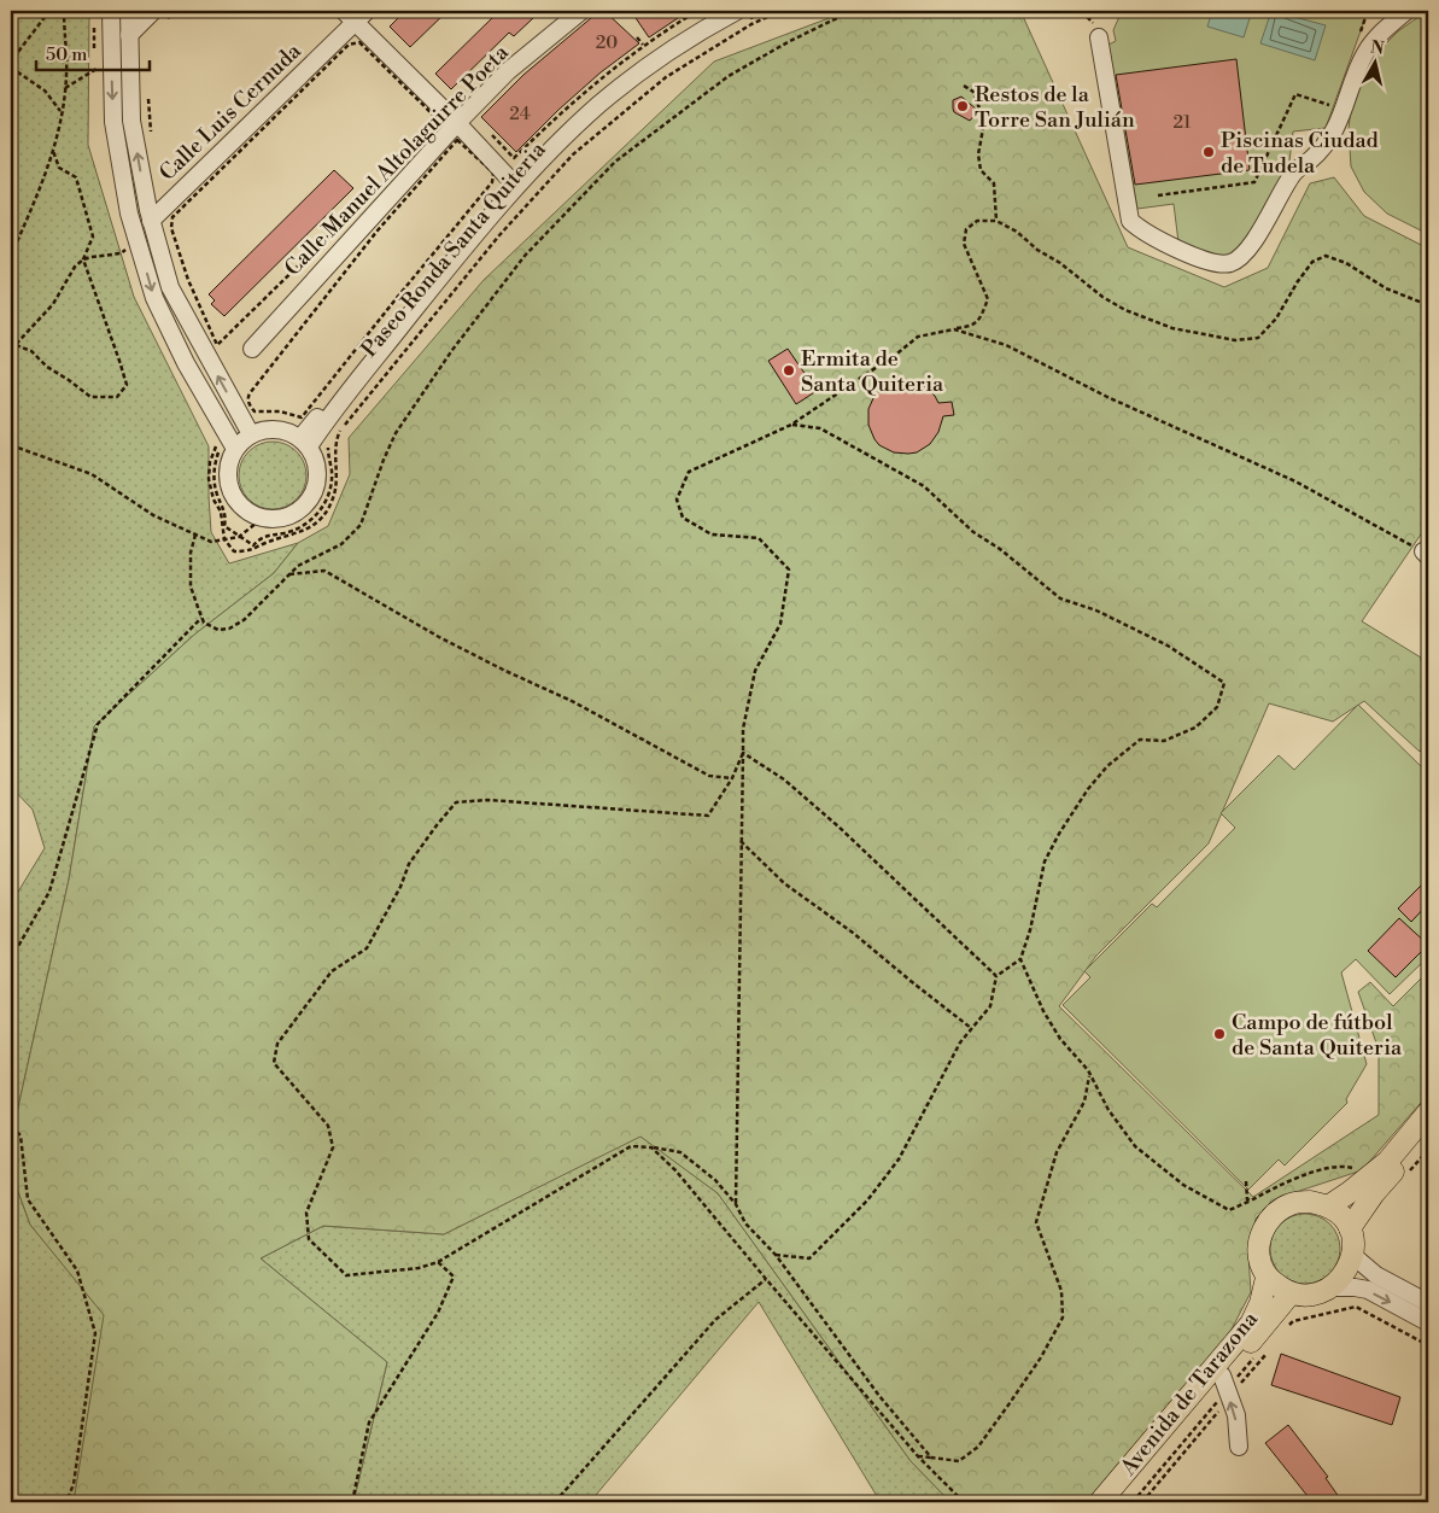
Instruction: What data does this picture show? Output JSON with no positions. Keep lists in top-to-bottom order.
{
  "streets": {
    "main road": ["Avenida de Tarazona"],
    "street": ["Calle Luis Cernuda", "Calle Manuel Altolaguirre Poeta", "Paseo Ronda Santa Quiteria"]
  },
  "places": [
    "Restos de la Torre San Julián",
    "Piscinas Ciudad de Tudela",
    "Ermita de Santa Quiteria",
    "Campo de fútbol de Santa Quiteria"
  ],
  "house_numbers": ["20", "24", "21"],
  "scale_bar": "50 m",
  "north": "top"
}
